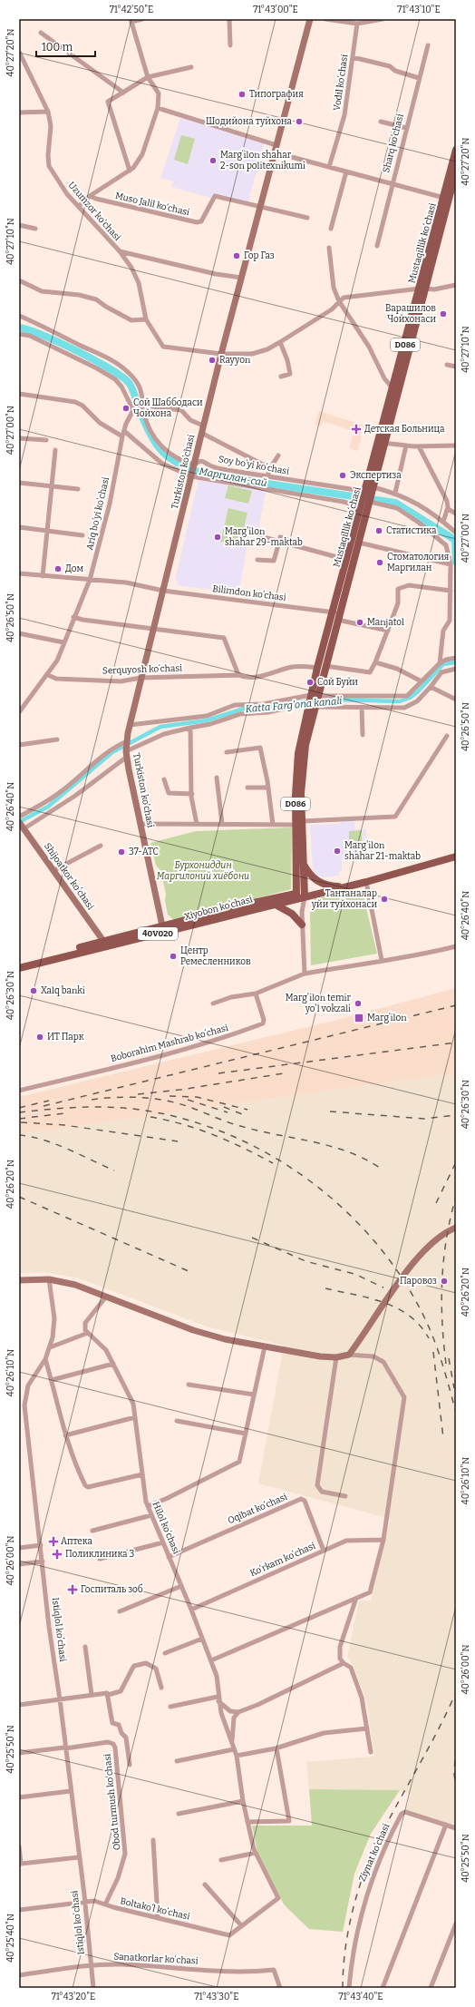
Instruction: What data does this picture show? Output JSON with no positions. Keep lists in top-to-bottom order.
{
  "streets": {
    "main road": [
      "Mustaqillik koʻchasi",
      "D086",
      "Turkiston ko’chasi",
      "Shijoatkor koʻchasi",
      "Xiyobon koʻchasi",
      "40V020"
    ],
    "street": [
      "Vodil koʻchasi",
      "Sharq koʻchasi",
      "Muso Jalil ko'chasi",
      "Uzumzor ko'chasi",
      "Soy boʻyi koʻchasi",
      "Ariq boʻyi koʻchasi",
      "Bilimdon koʻchasi",
      "Serquyosh koʻchasi",
      "Boborahim Mashrab koʻchasi",
      "Oqibat koʻchasi",
      "Hilol koʻchasi",
      "Koʻrkam koʻchasi",
      "Istiqlol koʻchasi",
      "Obod turmush ko'chasi",
      "Ziynat koʻchasi",
      "Boltakoʻl koʻchasi",
      "Sanatkorlar koʻchasi"
    ]
  },
  "crossings": [
    ["Muso Jalil ko'chasi", "Turkiston ko’chasi"],
    ["Uzumzor ko'chasi", "Turkiston ko’chasi"],
    ["Mustaqillik koʻchasi", "Bilimdon koʻchasi"],
    ["Mustaqillik koʻchasi", "Serquyosh koʻchasi"],
    ["Mustaqillik koʻchasi", "Xiyobon koʻchasi"],
    ["Mustaqillik koʻchasi", "40V020"],
    ["Soy boʻyi koʻchasi", "Turkiston ko’chasi"],
    ["Turkiston ko’chasi", "Bilimdon koʻchasi"],
    ["Turkiston ko’chasi", "Serquyosh koʻchasi"],
    ["Turkiston ko’chasi", "Xiyobon koʻchasi"],
    ["Ariq boʻyi koʻchasi", "Bilimdon koʻchasi"],
    ["Ariq boʻyi koʻchasi", "Serquyosh koʻchasi"],
    ["Bilimdon koʻchasi", "Serquyosh koʻchasi"],
    ["Shijoatkor koʻchasi", "Xiyobon koʻchasi"],
    ["Xiyobon koʻchasi", "40V020"],
    ["Oqibat koʻchasi", "Hilol koʻchasi"],
    ["Oqibat koʻchasi", "Koʻrkam koʻchasi"],
    ["Hilol koʻchasi", "Koʻrkam koʻchasi"],
    ["Hilol koʻchasi", "Boltakoʻl koʻchasi"],
    ["Istiqlol koʻchasi", "Obod turmush ko'chasi"],
    ["Istiqlol koʻchasi", "Boltakoʻl koʻchasi"],
    ["Istiqlol koʻchasi", "Sanatkorlar koʻchasi"],
    ["Obod turmush ko'chasi", "Boltakoʻl koʻchasi"]
  ],
  "water": ["Маргилан-сай", "Katta Farg'ona kanali"],
  "parks": ["Бурхониддин Маргилоний хиёбони"],
  "places": {
    "other": [
      "Типография",
      "Шодийона туйхона",
      "Margʻilon shahar 2-son politexnikumi",
      "Гор Газ",
      "Варашилов Чойхонаси",
      "Rayyon",
      "Сой Шаббодаси Чойхона",
      "Экспертиза",
      "Статистика",
      "Marg'ilon shahar 29-maktab",
      "Стоматология Маргилан",
      "Дом",
      "Manjatol",
      "Сой Буйи",
      "Marg'ilon shahar 21-maktab",
      "37-АТС",
      "Тантаналар уйи туйхонаси",
      "Центр Ремесленников",
      "Xalq banki",
      "Marg'ilon temir yo'l vokzali",
      "ИТ Парк",
      "Паровоз"
    ],
    "health": [
      "Детская Больница",
      "Аптека",
      "Поликлиника 3",
      "Госпиталь зоб"
    ],
    "transit": ["Margʻilon"]
  },
  "scale_bar": "100 m",
  "coordinates": [
    "71°42'50\"E",
    "71°43'00\"E",
    "71°43'10\"E",
    "40°27'20\"N",
    "40°27'10\"N",
    "40°27'00\"N",
    "40°26'50\"N",
    "40°26'40\"N",
    "40°26'30\"N",
    "40°26'20\"N",
    "40°26'10\"N",
    "40°26'00\"N",
    "40°25'50\"N",
    "40°25'40\"N",
    "71°43'20\"E",
    "71°43'30\"E",
    "71°43'40\"E"
  ]
}
